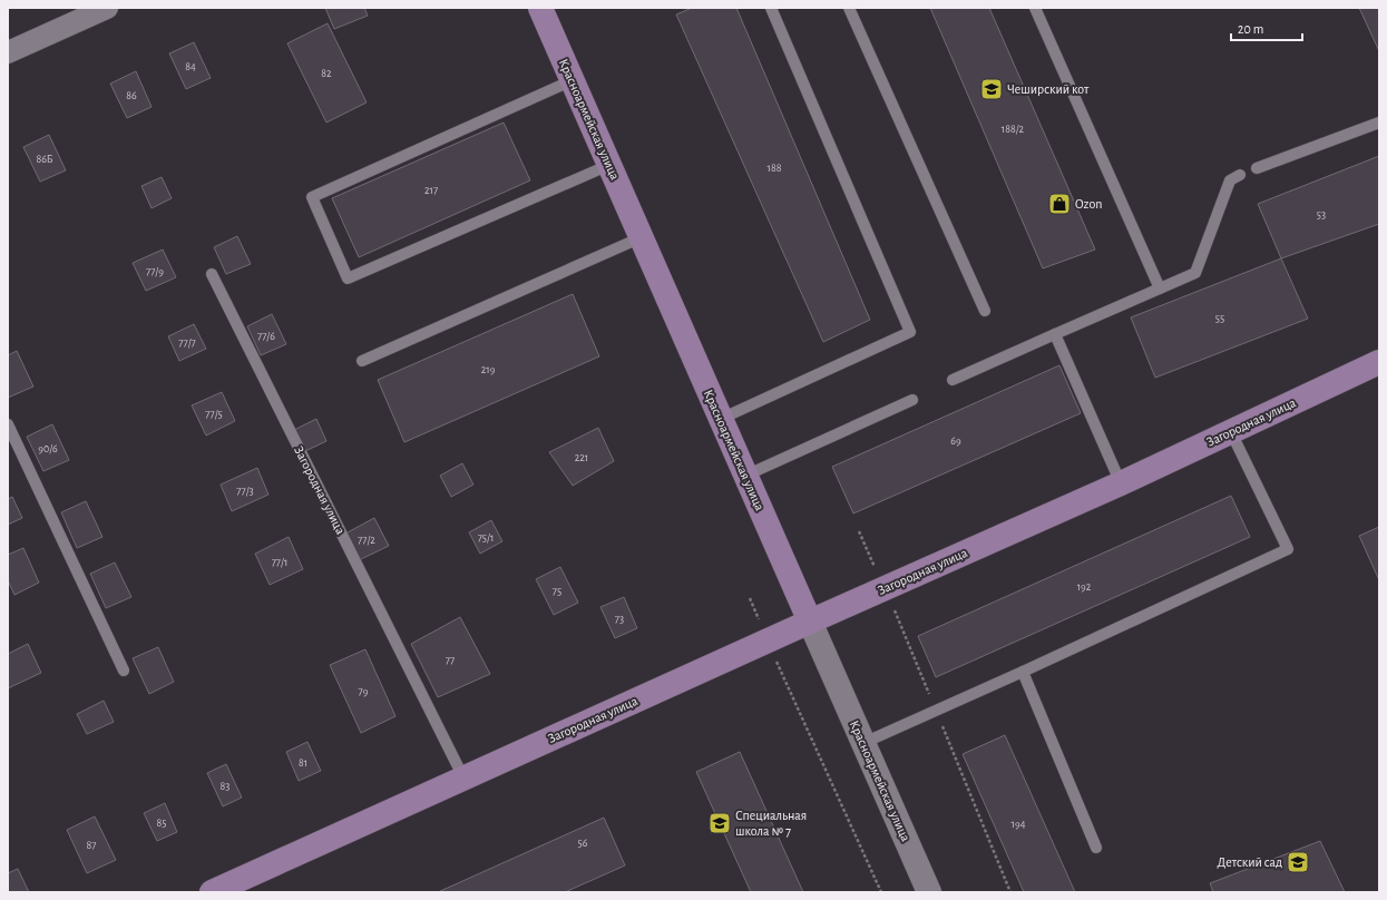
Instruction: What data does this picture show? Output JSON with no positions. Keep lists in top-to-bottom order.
{
  "streets": {
    "main road": ["Красноармейская улица", "Загородная улица"]
  },
  "crossings": [
    ["Красноармейская улица", "Загородная улица"]
  ],
  "places": {
    "school or university": ["Чеширский кот", "Специальная школа № 7", "Детский сад"],
    "shop": ["Ozon"]
  },
  "house_numbers": [
    "84",
    "82",
    "86",
    "188/2",
    "86Б",
    "188",
    "217",
    "53",
    "77/9",
    "55",
    "77/6",
    "77/7",
    "219",
    "77/5",
    "69",
    "90/6",
    "221",
    "77/3",
    "75/1",
    "77/2",
    "77/1",
    "192",
    "75",
    "73",
    "77",
    "79",
    "81",
    "83",
    "85",
    "194",
    "56",
    "87"
  ],
  "scale_bar": "20 m"
}
